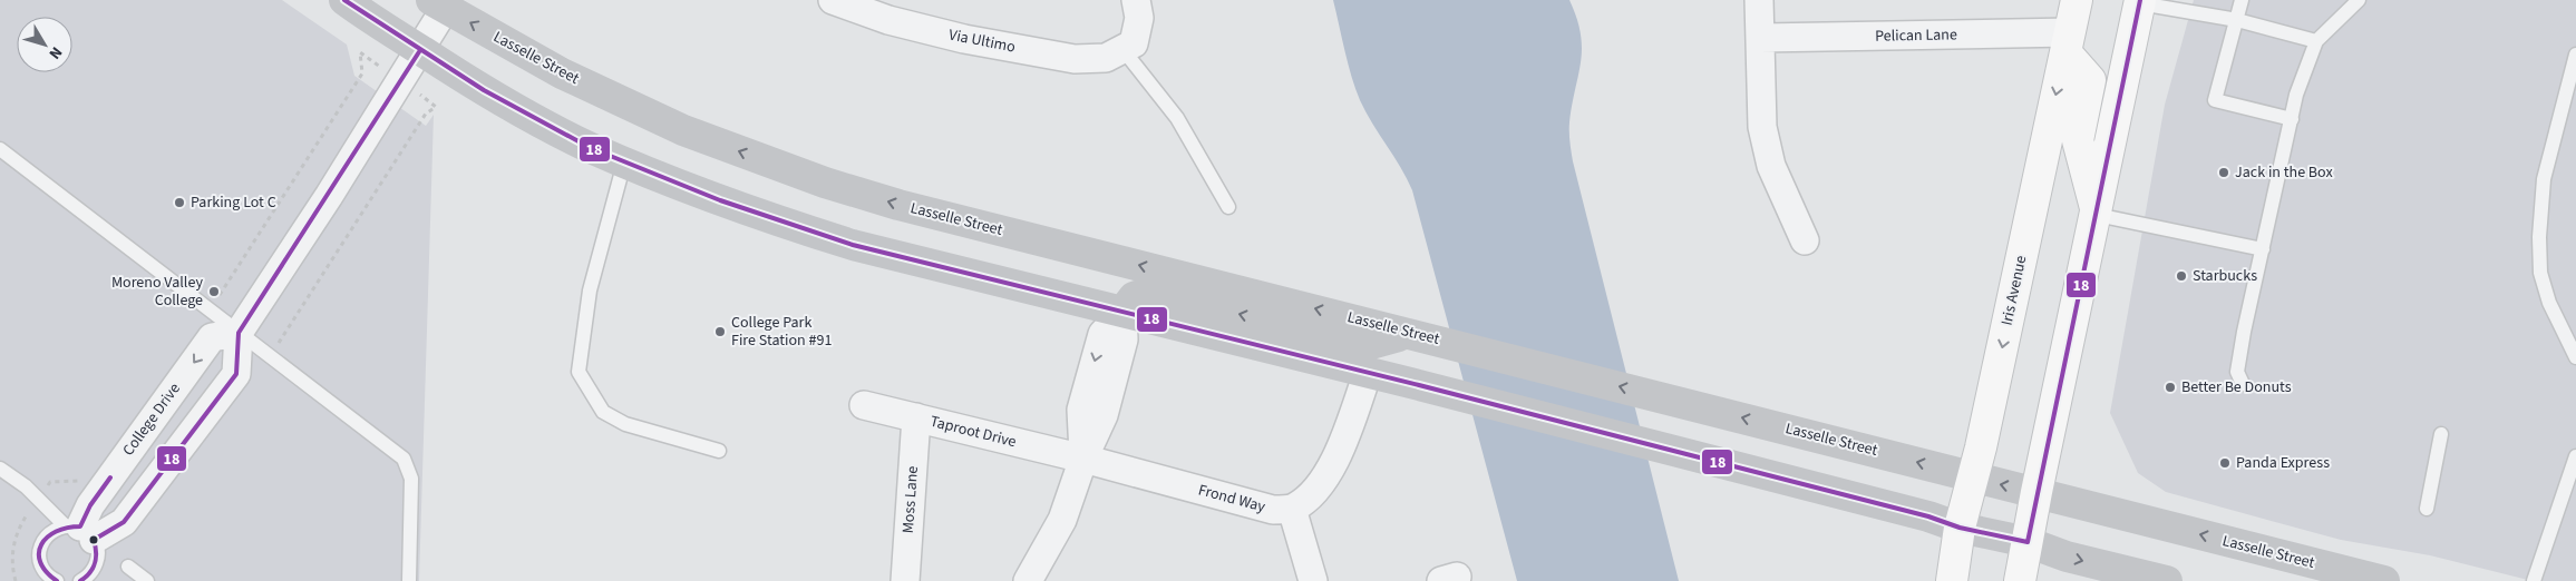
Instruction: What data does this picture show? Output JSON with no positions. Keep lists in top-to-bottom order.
{
  "streets": {
    "main road": ["Lasselle Street", "Iris Avenue"],
    "street": [
      "Pelican Lane",
      "Via Ultimo",
      "College Drive",
      "Taproot Drive",
      "Frond Way",
      "Moss Lane"
    ]
  },
  "crossings": [
    ["Pelican Lane", "Iris Avenue"],
    ["Lasselle Street", "Iris Avenue"],
    ["Taproot Drive", "Frond Way"],
    ["Taproot Drive", "Moss Lane"]
  ],
  "places": [
    "Jack in the Box",
    "Parking Lot C",
    "Starbucks",
    "Moreno Valley College",
    "College Park Fire Station #91",
    "Better Be Donuts",
    "Panda Express"
  ],
  "lines": ["transit line 18"],
  "north": "bottom right"
}
